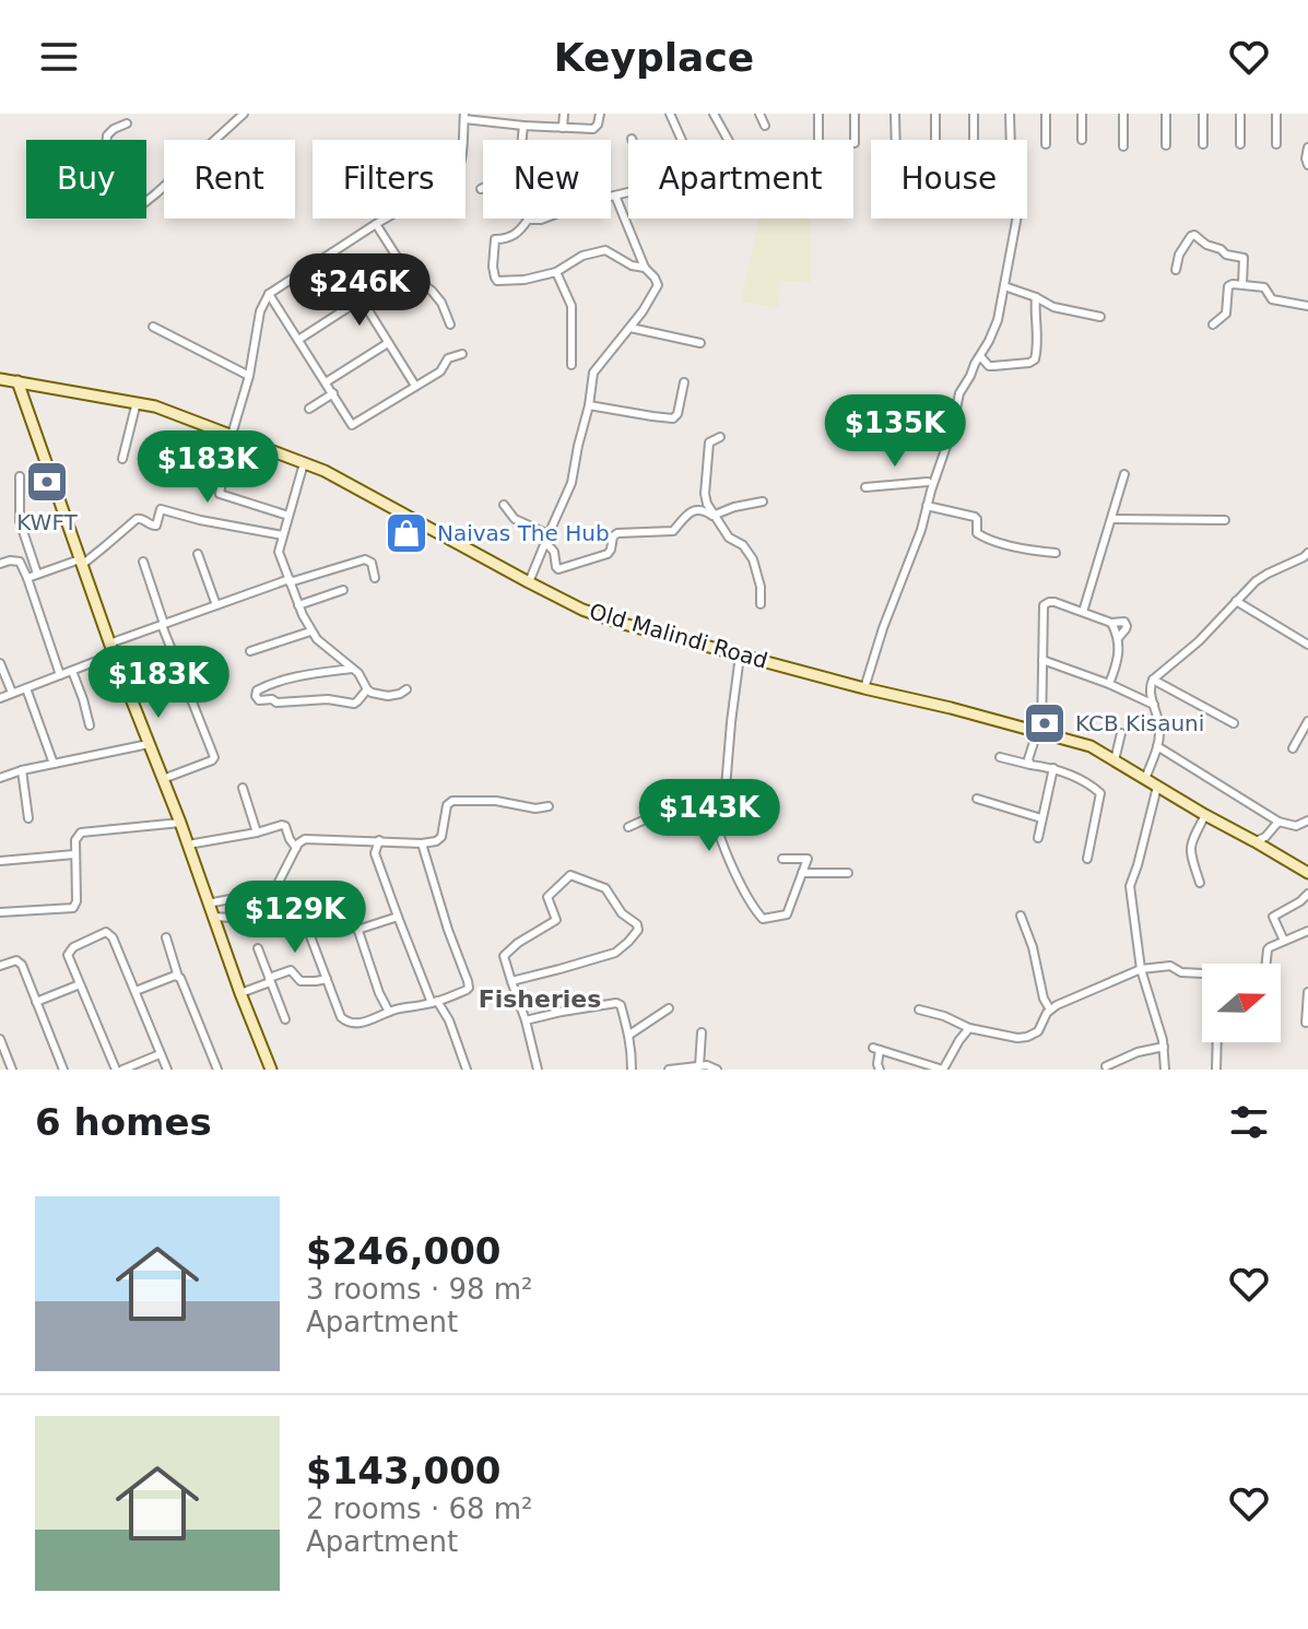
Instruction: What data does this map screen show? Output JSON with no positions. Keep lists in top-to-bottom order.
{
  "streets": {
    "main road": ["Old Malindi Road"]
  },
  "districts": ["Fisheries"],
  "places": {
    "bank": ["KWFT", "KCB Kisauni"],
    "shop": ["Naivas The Hub"]
  },
  "north": "right",
  "page": {
    "header": "Keyplace",
    "chip": [
      "Buy",
      "Rent",
      "Filters",
      "New",
      "Apartment",
      "House"
    ],
    "price": [
      "$246K",
      "$135K",
      "$183K",
      "$183K",
      "$143K",
      "$129K"
    ],
    "heading": "6 homes",
    "list": [
      {
        "name": "$246,000",
        "note": "3 rooms · 98 m² · Apartment"
      },
      {
        "name": "$143,000",
        "note": "2 rooms · 68 m² · Apartment"
      }
    ]
  }
}
